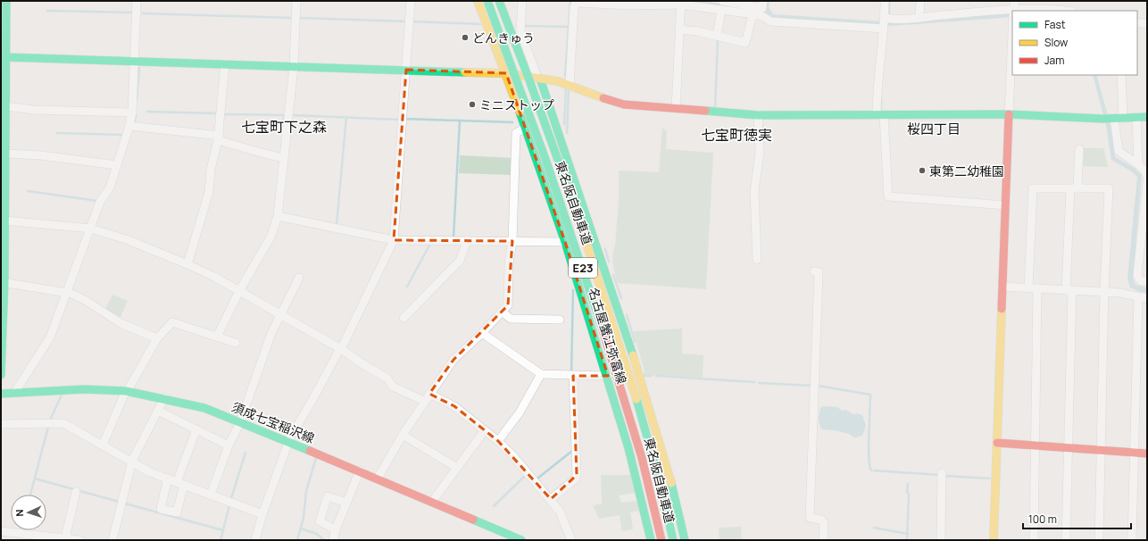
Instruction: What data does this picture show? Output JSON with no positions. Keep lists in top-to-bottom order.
{
  "streets": {
    "main road": [
      "東名阪自動車道",
      "E23",
      "名古屋蟹江弥富線",
      "須成七宝稲沢線"
    ]
  },
  "districts": ["七宝町下之森", "桜四丁目", "七宝町徳実"],
  "places": ["どんきゅう", "ミニストップ", "東第二幼稚園"],
  "legend": ["Fast", "Slow", "Jam"],
  "scale_bar": "100 m",
  "north": "left"
}
